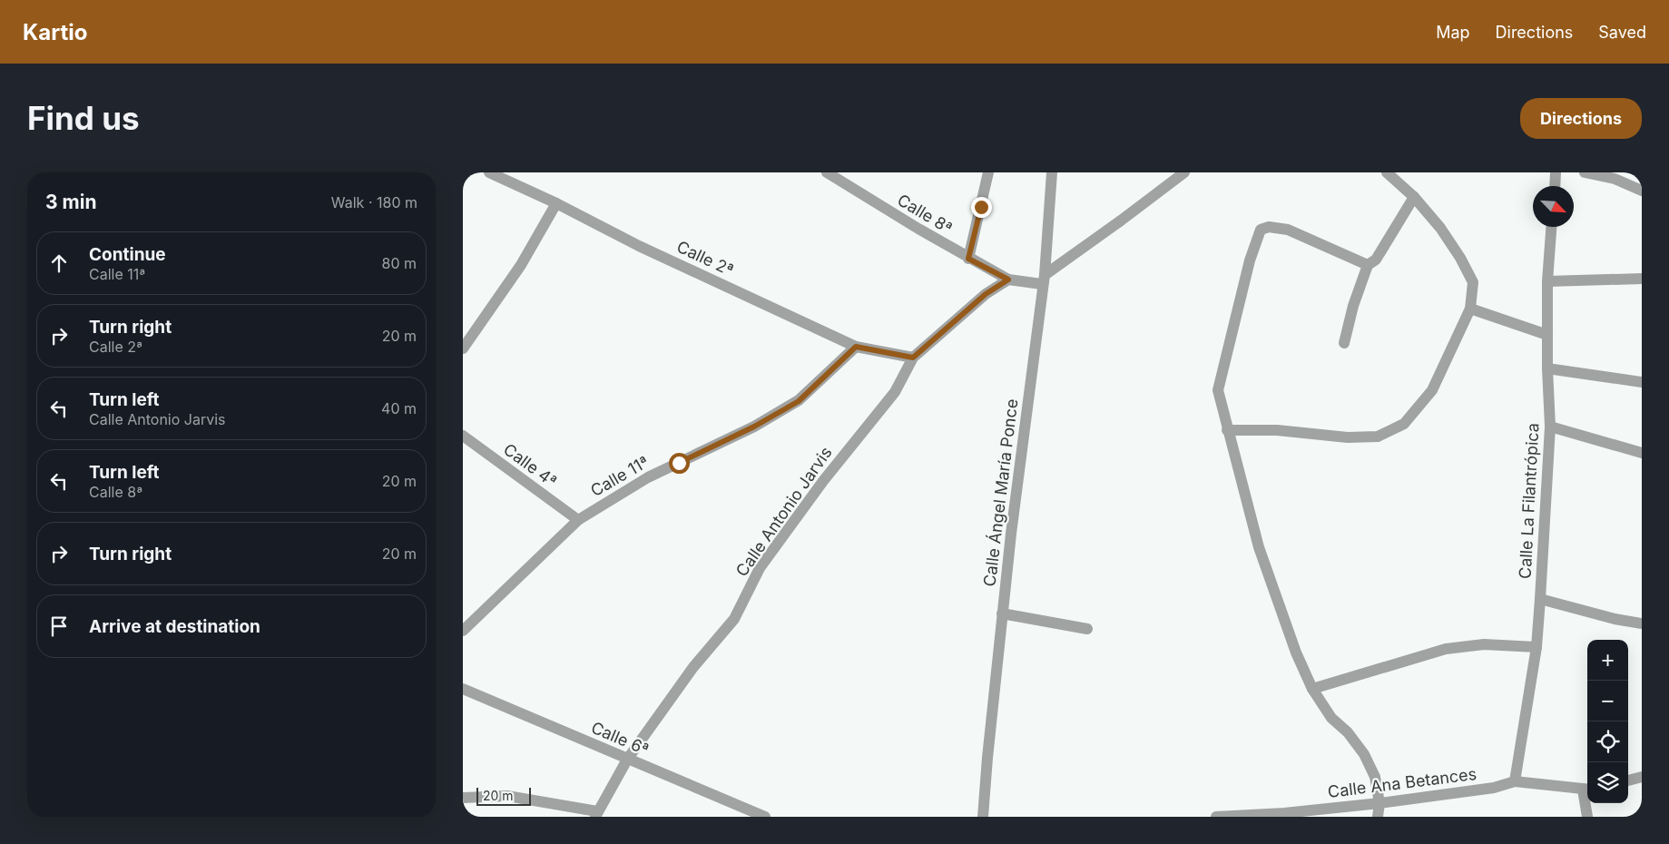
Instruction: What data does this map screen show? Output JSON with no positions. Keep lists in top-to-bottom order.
{
  "streets": {
    "street": [
      "Calle 8ª",
      "Calle 2ª",
      "Calle 4ª",
      "Calle 11ª",
      "Calle Ángel María Ponce",
      "Calle La Filantrópica",
      "Calle Antonio Jarvis",
      "Calle 6ª",
      "Calle Ana Betances"
    ]
  },
  "crossings": [
    ["Calle 8ª", "Calle Antonio Jarvis"],
    ["Calle 2ª", "Calle 11ª"],
    ["Calle 2ª", "Calle Antonio Jarvis"],
    ["Calle 4ª", "Calle 11ª"],
    ["Calle La Filantrópica", "Calle Ana Betances"],
    ["Calle Antonio Jarvis", "Calle 6ª"]
  ],
  "scale_bar": "20 m",
  "north": "bottom right",
  "page": {
    "header": "Kartio",
    "nav": ["Map", "Directions", "Saved"],
    "buttons": "Directions",
    "title": "Find us",
    "heading": ["3 min", "Walk · 180 m"],
    "list": [
      ["Continue", "Calle 11ª", "80 m"],
      ["Turn right", "Calle 2ª", "20 m"],
      ["Turn left", "Calle Antonio Jarvis", "40 m"],
      ["Turn left", "Calle 8ª", "20 m"],
      ["Turn right", "20 m"],
      "Arrive at destination"
    ],
    "map_buttons": ["+", "−"],
    "scale": "20 m"
  }
}
